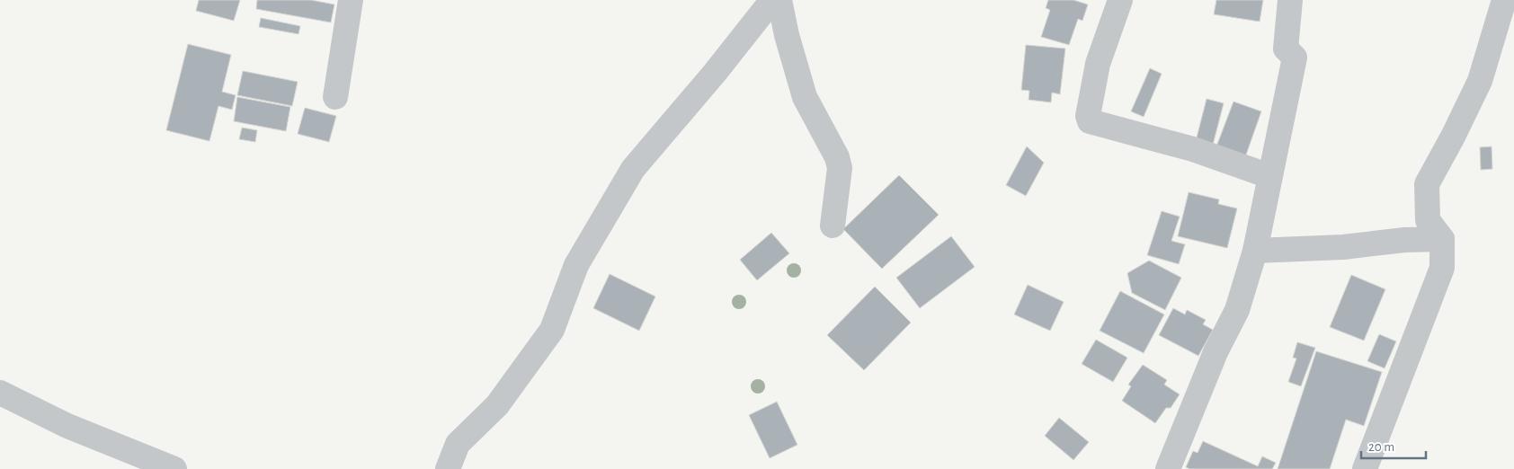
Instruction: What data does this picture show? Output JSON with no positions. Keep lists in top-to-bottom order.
{
  "scale_bar": "20 m"
}
